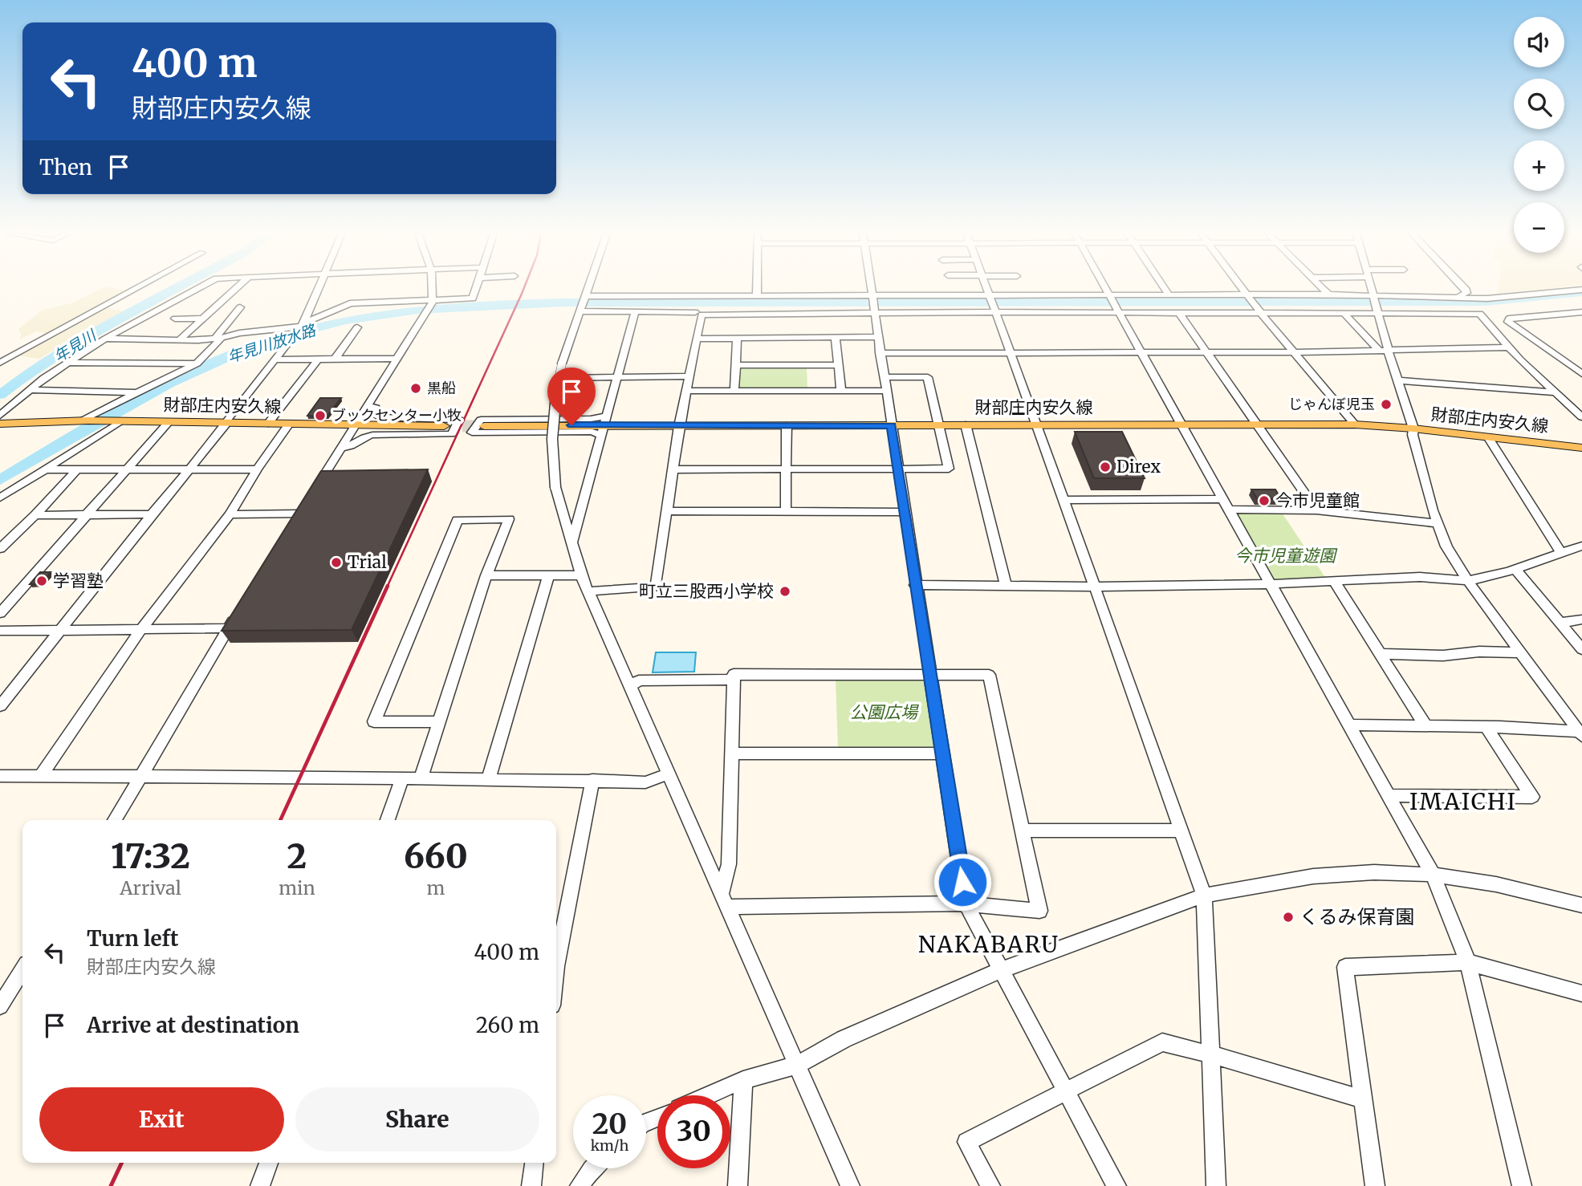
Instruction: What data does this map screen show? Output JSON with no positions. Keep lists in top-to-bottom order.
{
  "streets": {
    "main road": ["財部庄内安久線"]
  },
  "districts": ["IMAICHI", "NAKABARU"],
  "water": ["年見川放水路", "年見川"],
  "parks": ["今市児童遊園", "公園広場"],
  "places": [
    "黒船",
    "じゃんぼ児玉",
    "ブックセンター小牧",
    "Direx",
    "今市児童館",
    "Trial",
    "学習塾",
    "町立三股西小学校",
    "くるみ保育園"
  ],
  "page": {
    "map_buttons": ["+", "−"],
    "turn": ["400 m", "財部庄内安久線"],
    "then": "Then",
    "eta": [
      "17:32",
      "Arrival",
      "2",
      "min",
      "660",
      "m"
    ],
    "list": [
      {
        "name": "Turn left",
        "note": "財部庄内安久線",
        "value": "400 m"
      },
      {
        "name": "Arrive at destination",
        "value": "260 m"
      }
    ],
    "buttons": ["Exit", "Share"],
    "speed": "20 km/h",
    "limit": "30"
  }
}
